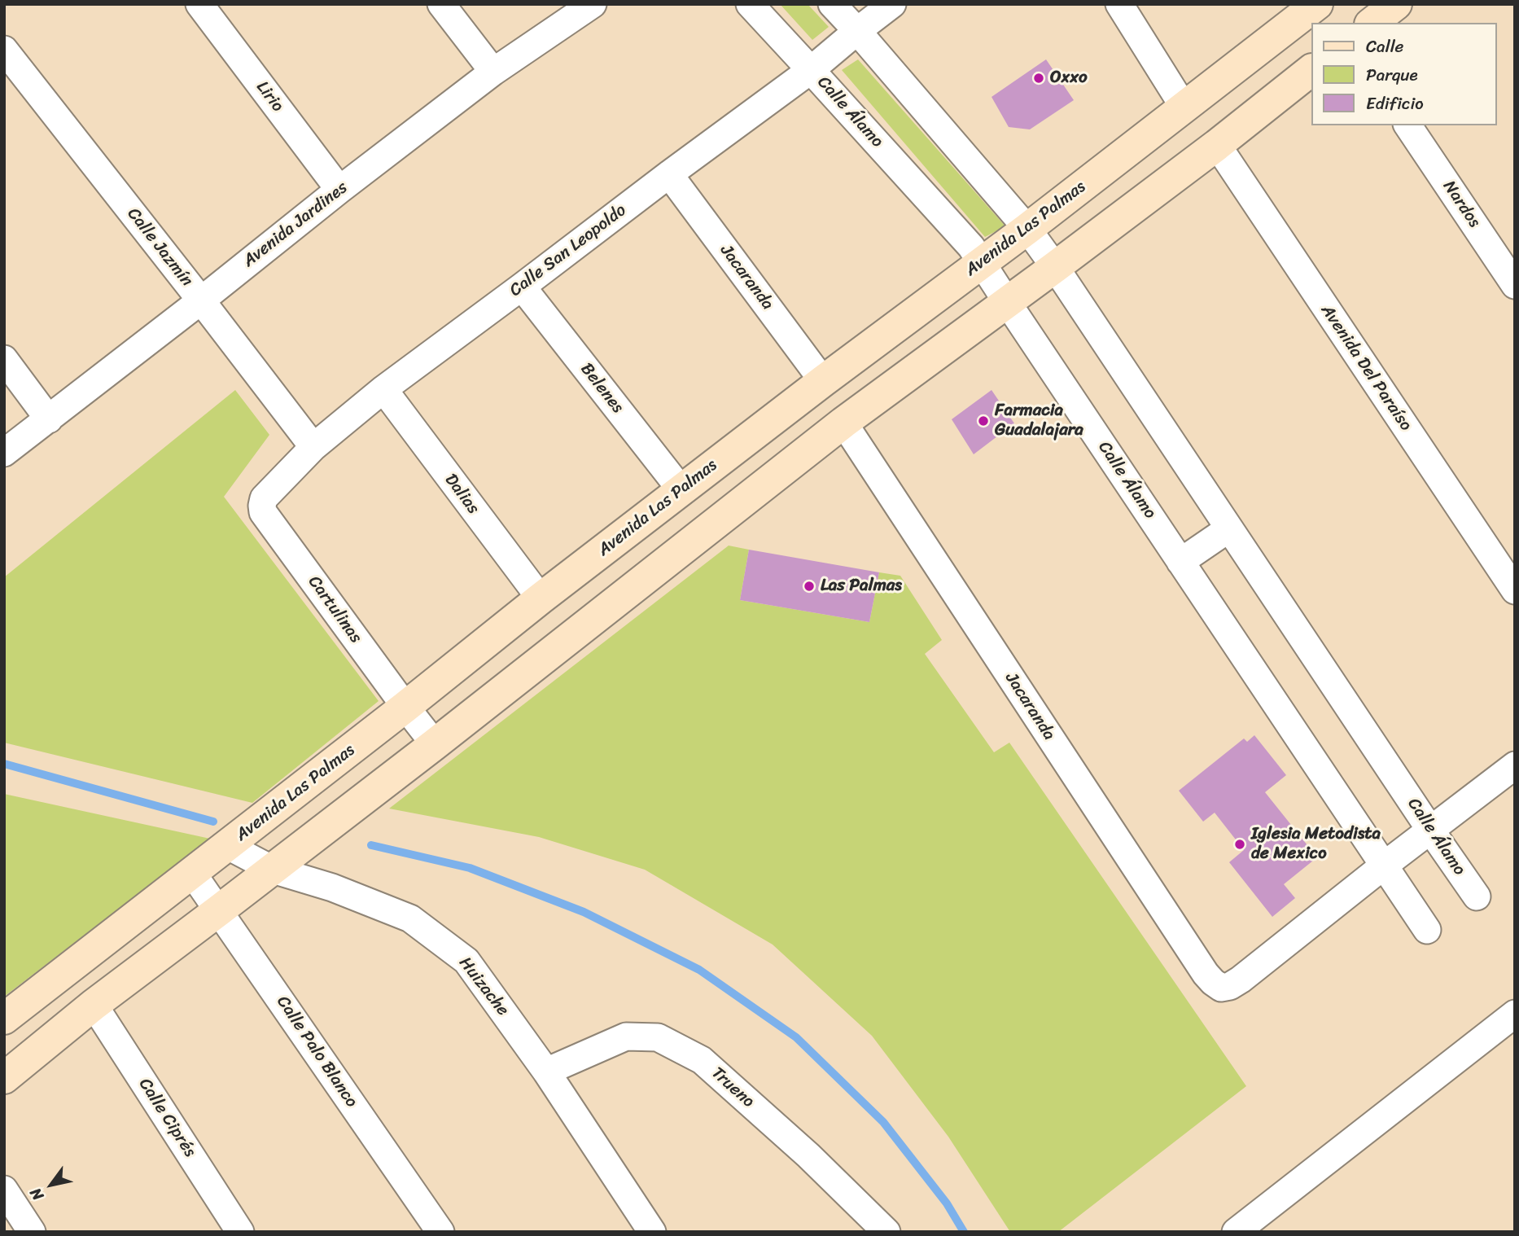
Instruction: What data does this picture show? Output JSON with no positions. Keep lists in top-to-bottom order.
{
  "streets": {
    "street": [
      "Lirio",
      "Calle Álamo",
      "Nardos",
      "Avenida Jardines",
      "Avenida Las Palmas",
      "Calle Jazmín",
      "Calle San Leopoldo",
      "Jacaranda",
      "Avenida Del Paraíso",
      "Belenes",
      "Dalias",
      "Cartulinas",
      "Huizache",
      "Calle Palo Blanco",
      "Trueno",
      "Calle Ciprés"
    ]
  },
  "crossings": [
    ["Lirio", "Avenida Jardines"],
    ["Calle Álamo", "Avenida Las Palmas"],
    ["Calle Álamo", "Calle San Leopoldo"],
    ["Calle Álamo", "Jacaranda"],
    ["Avenida Jardines", "Calle Jazmín"],
    ["Avenida Las Palmas", "Jacaranda"],
    ["Avenida Las Palmas", "Belenes"],
    ["Avenida Las Palmas", "Dalias"],
    ["Avenida Las Palmas", "Cartulinas"],
    ["Avenida Las Palmas", "Huizache"],
    ["Avenida Las Palmas", "Calle Palo Blanco"],
    ["Calle Jazmín", "Calle San Leopoldo"],
    ["Calle San Leopoldo", "Jacaranda"],
    ["Calle San Leopoldo", "Belenes"],
    ["Calle San Leopoldo", "Dalias"],
    ["Calle San Leopoldo", "Cartulinas"],
    ["Huizache", "Trueno"]
  ],
  "places": [
    "Oxxo",
    "Farmacia Guadalajara",
    "Las Palmas",
    "Iglesia Metodista de Mexico"
  ],
  "legend": ["Calle", "Parque", "Edificio"],
  "north": "bottom left"
}
